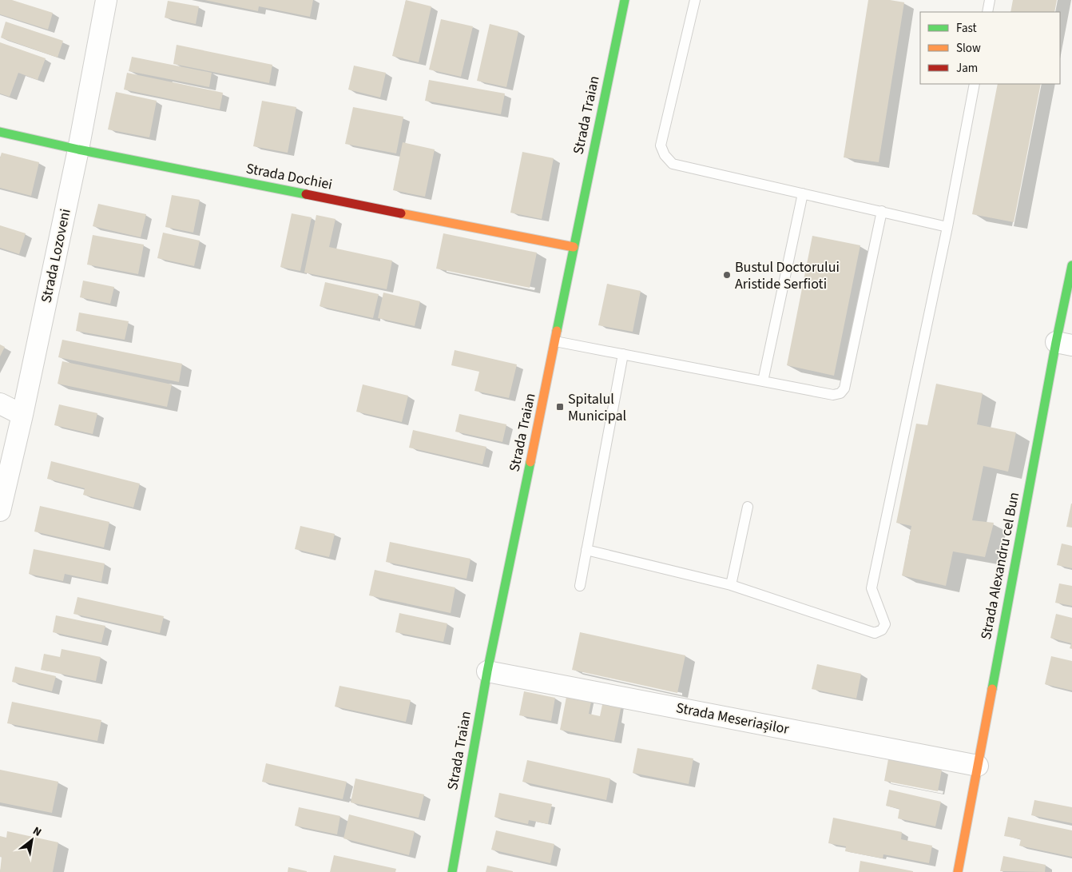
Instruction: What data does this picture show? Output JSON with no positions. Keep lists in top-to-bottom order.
{
  "streets": {
    "street": [
      "Strada Traian",
      "Strada Dochiei",
      "Strada Lozoveni",
      "Strada Alexandru cel Bun",
      "Strada Meseriașilor"
    ]
  },
  "crossings": [
    ["Strada Traian", "Strada Dochiei"],
    ["Strada Traian", "Strada Meseriașilor"],
    ["Strada Dochiei", "Strada Lozoveni"],
    ["Strada Alexandru cel Bun", "Strada Meseriașilor"]
  ],
  "places": {
    "other": ["Bustul Doctorului Aristide Serfioti"],
    "transit": ["Spitalul Municipal"]
  },
  "legend": ["Fast", "Slow", "Jam"],
  "north": "top right"
}
